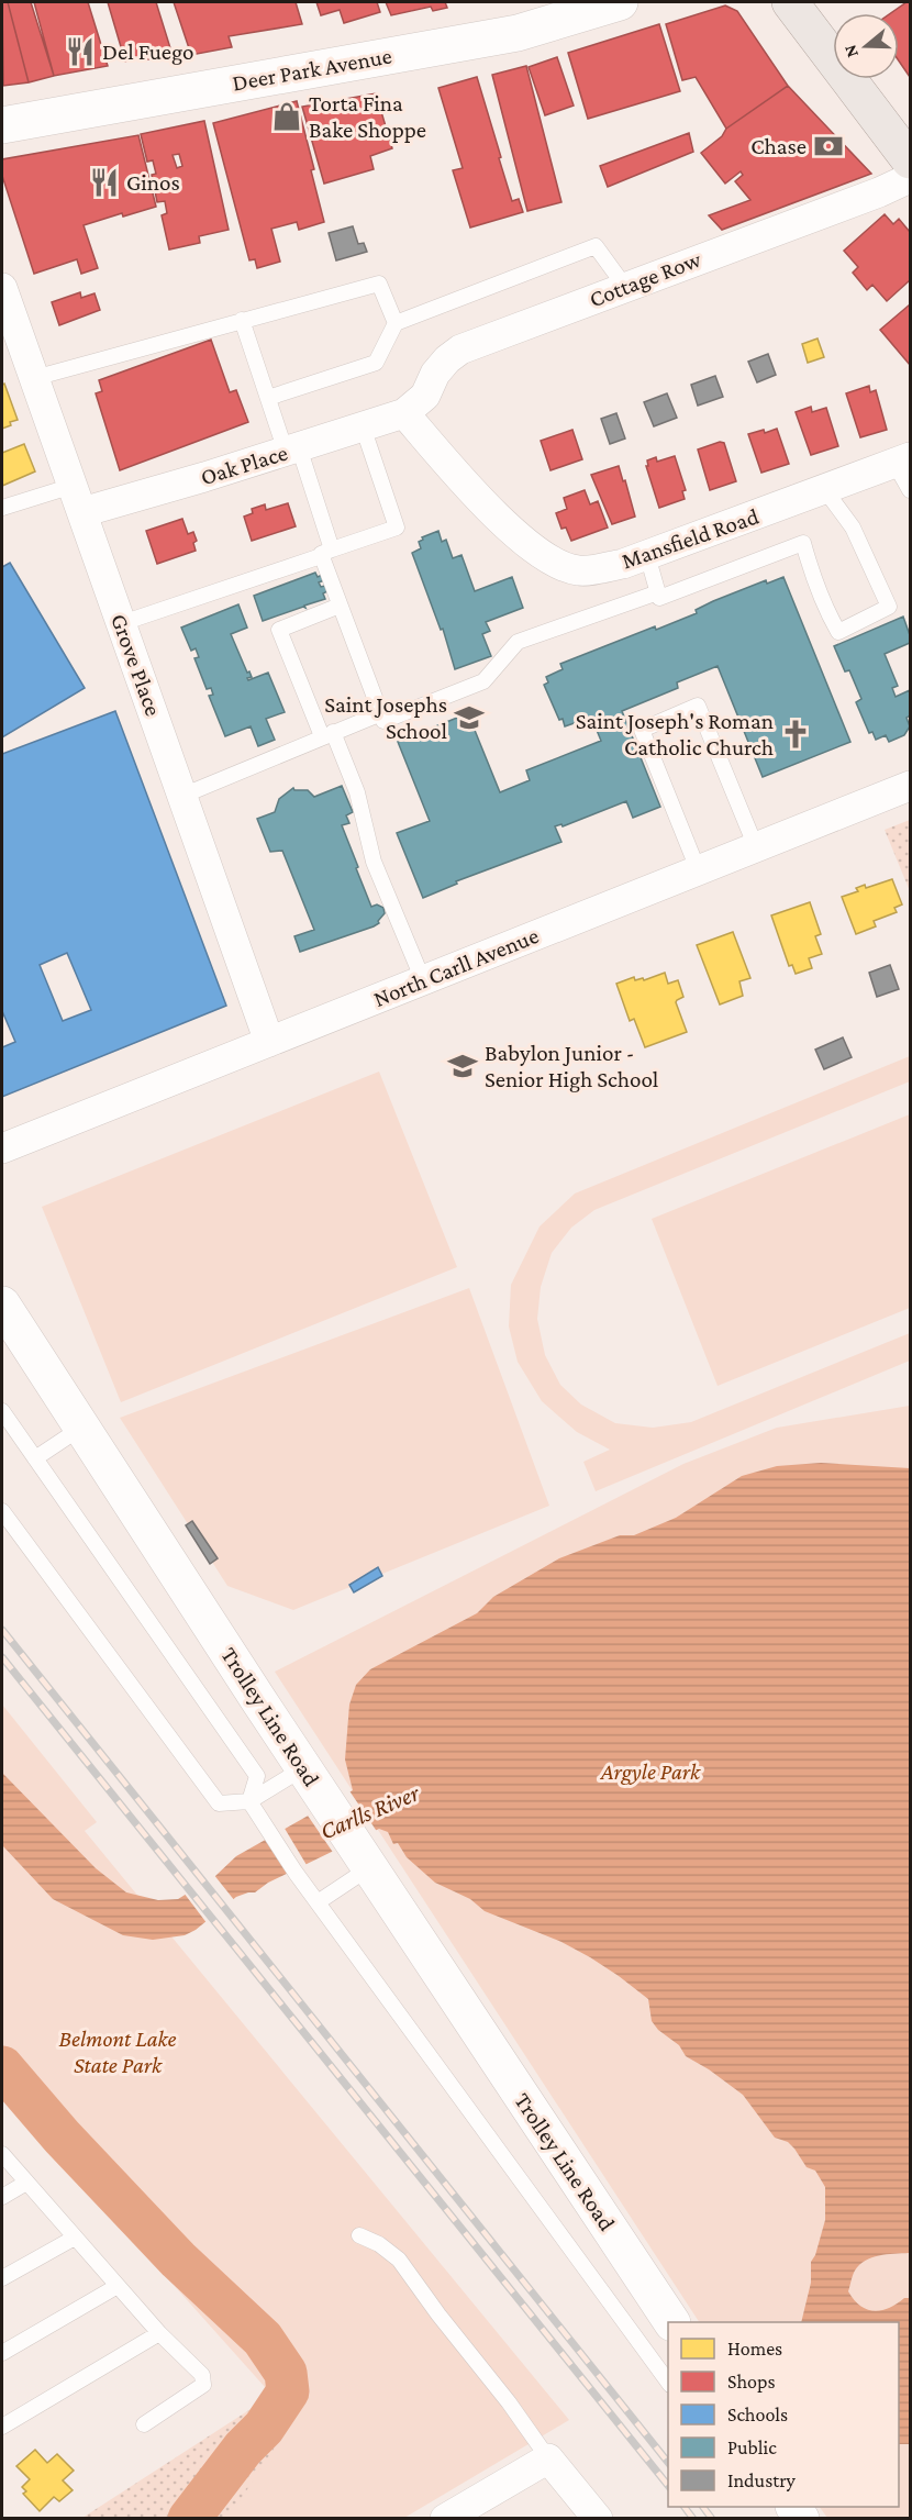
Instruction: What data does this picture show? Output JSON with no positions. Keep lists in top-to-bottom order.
{
  "streets": {
    "main road": ["Deer Park Avenue", "Trolley Line Road"],
    "street": [
      "Cottage Row",
      "Oak Place",
      "Mansfield Road",
      "Grove Place",
      "North Carll Avenue"
    ]
  },
  "crossings": [
    ["Cottage Row", "Oak Place"],
    ["Cottage Row", "Mansfield Road"],
    ["Oak Place", "Mansfield Road"],
    ["Oak Place", "Grove Place"],
    ["Grove Place", "North Carll Avenue"]
  ],
  "water": ["Carlls River"],
  "parks": ["Argyle Park", "Belmont Lake State Park"],
  "places": {
    "restaurant": ["Del Fuego", "Ginos"],
    "shop": ["Torta Fina Bake Shoppe"],
    "bank": ["Chase"],
    "school or university": ["Saint Josephs School", "Babylon Junior - Senior High School"],
    "church": ["Saint Joseph's Roman Catholic Church"]
  },
  "legend": [
    "Homes",
    "Shops",
    "Schools",
    "Public",
    "Industry"
  ],
  "north": "left"
}
